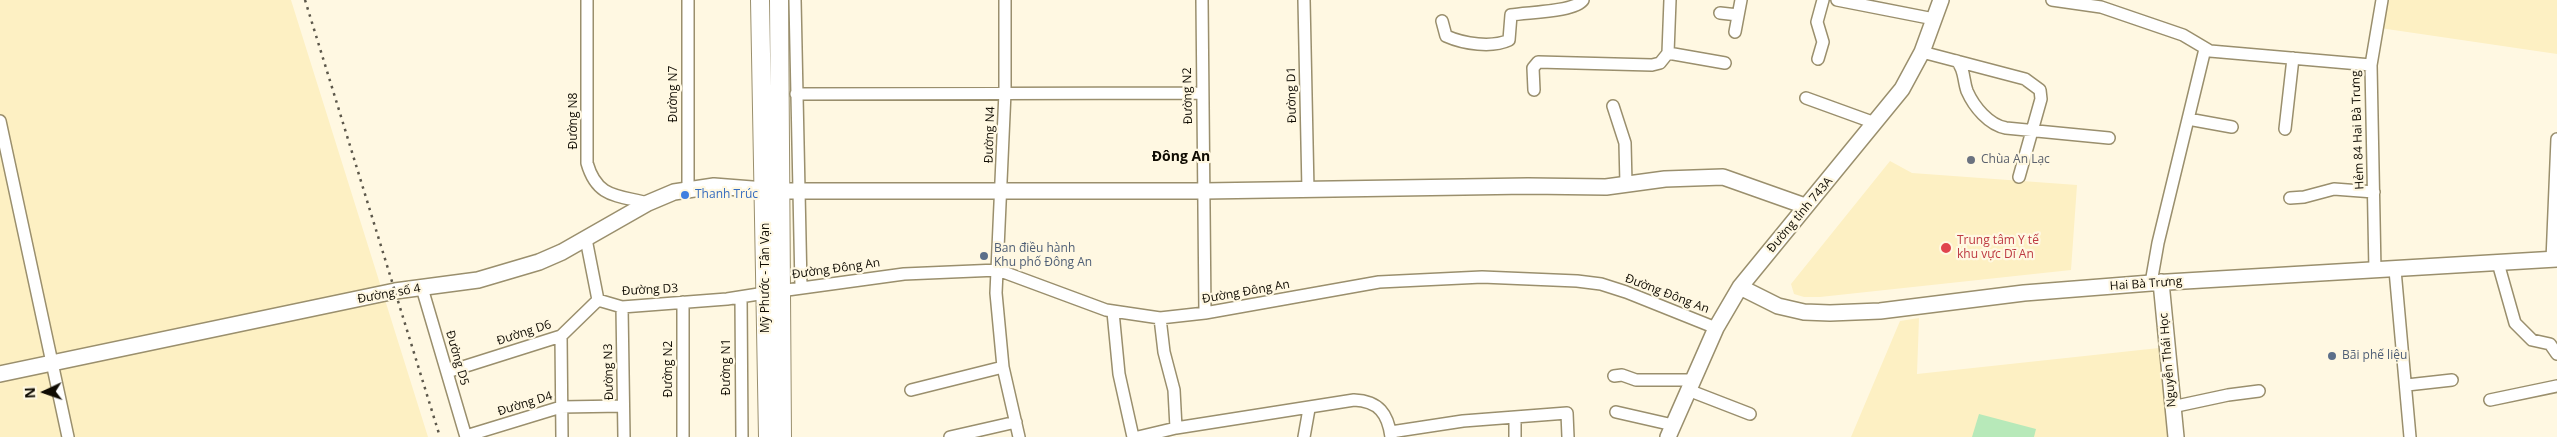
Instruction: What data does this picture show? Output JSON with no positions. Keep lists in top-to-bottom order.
{
  "streets": {
    "main road": ["Mỹ Phước - Tân Vạn"],
    "street": [
      "Đường N7",
      "Đường D1",
      "Đường N2",
      "Đường N8",
      "Hẻm 84 Hai Bà Trưng",
      "Đường N4",
      "Đường tỉnh 743A",
      "Đường Đông An",
      "Hai Bà Trưng",
      "Đường D3",
      "Đường số 4",
      "Đường D6",
      "Đường D5",
      "Nguyễn Thái Học",
      "Đường N1",
      "Đường N3",
      "Đường D4"
    ]
  },
  "crossings": [
    ["Đường N7", "Đường số 4"],
    ["Đường D1", "Đường số 4"],
    ["Đường N2", "Đường Đông An"],
    ["Đường N2", "Đường D3"],
    ["Đường N2", "Đường số 4"],
    ["Đường N8", "Đường số 4"],
    ["Hẻm 84 Hai Bà Trưng", "Hai Bà Trưng"],
    ["Đường N4", "Đường Đông An"],
    ["Đường N4", "Đường số 4"],
    ["Đường tỉnh 743A", "Đường Đông An"],
    ["Đường tỉnh 743A", "Hai Bà Trưng"],
    ["Đường tỉnh 743A", "Đường số 4"],
    ["Đường Đông An", "Mỹ Phước - Tân Vạn"],
    ["Đường Đông An", "Đường D3"],
    ["Mỹ Phước - Tân Vạn", "Đường D3"],
    ["Mỹ Phước - Tân Vạn", "Đường số 4"],
    ["Hai Bà Trưng", "Nguyễn Thái Học"],
    ["Đường D3", "Đường D6"],
    ["Đường D3", "Đường N1"],
    ["Đường D3", "Đường N3"],
    ["Đường số 4", "Đường D5"],
    ["Đường D6", "Đường D5"],
    ["Đường D5", "Đường D4"],
    ["Đường N3", "Đường D4"]
  ],
  "districts": ["Đông An"],
  "places": [
    "Chùa An Lạc",
    "Thanh Trúc",
    "Trung tâm Y tế khu vực Dĩ An",
    "Ban điều hành Khu phố Đông An",
    "Bãi phế liệu"
  ],
  "north": "left"
}
